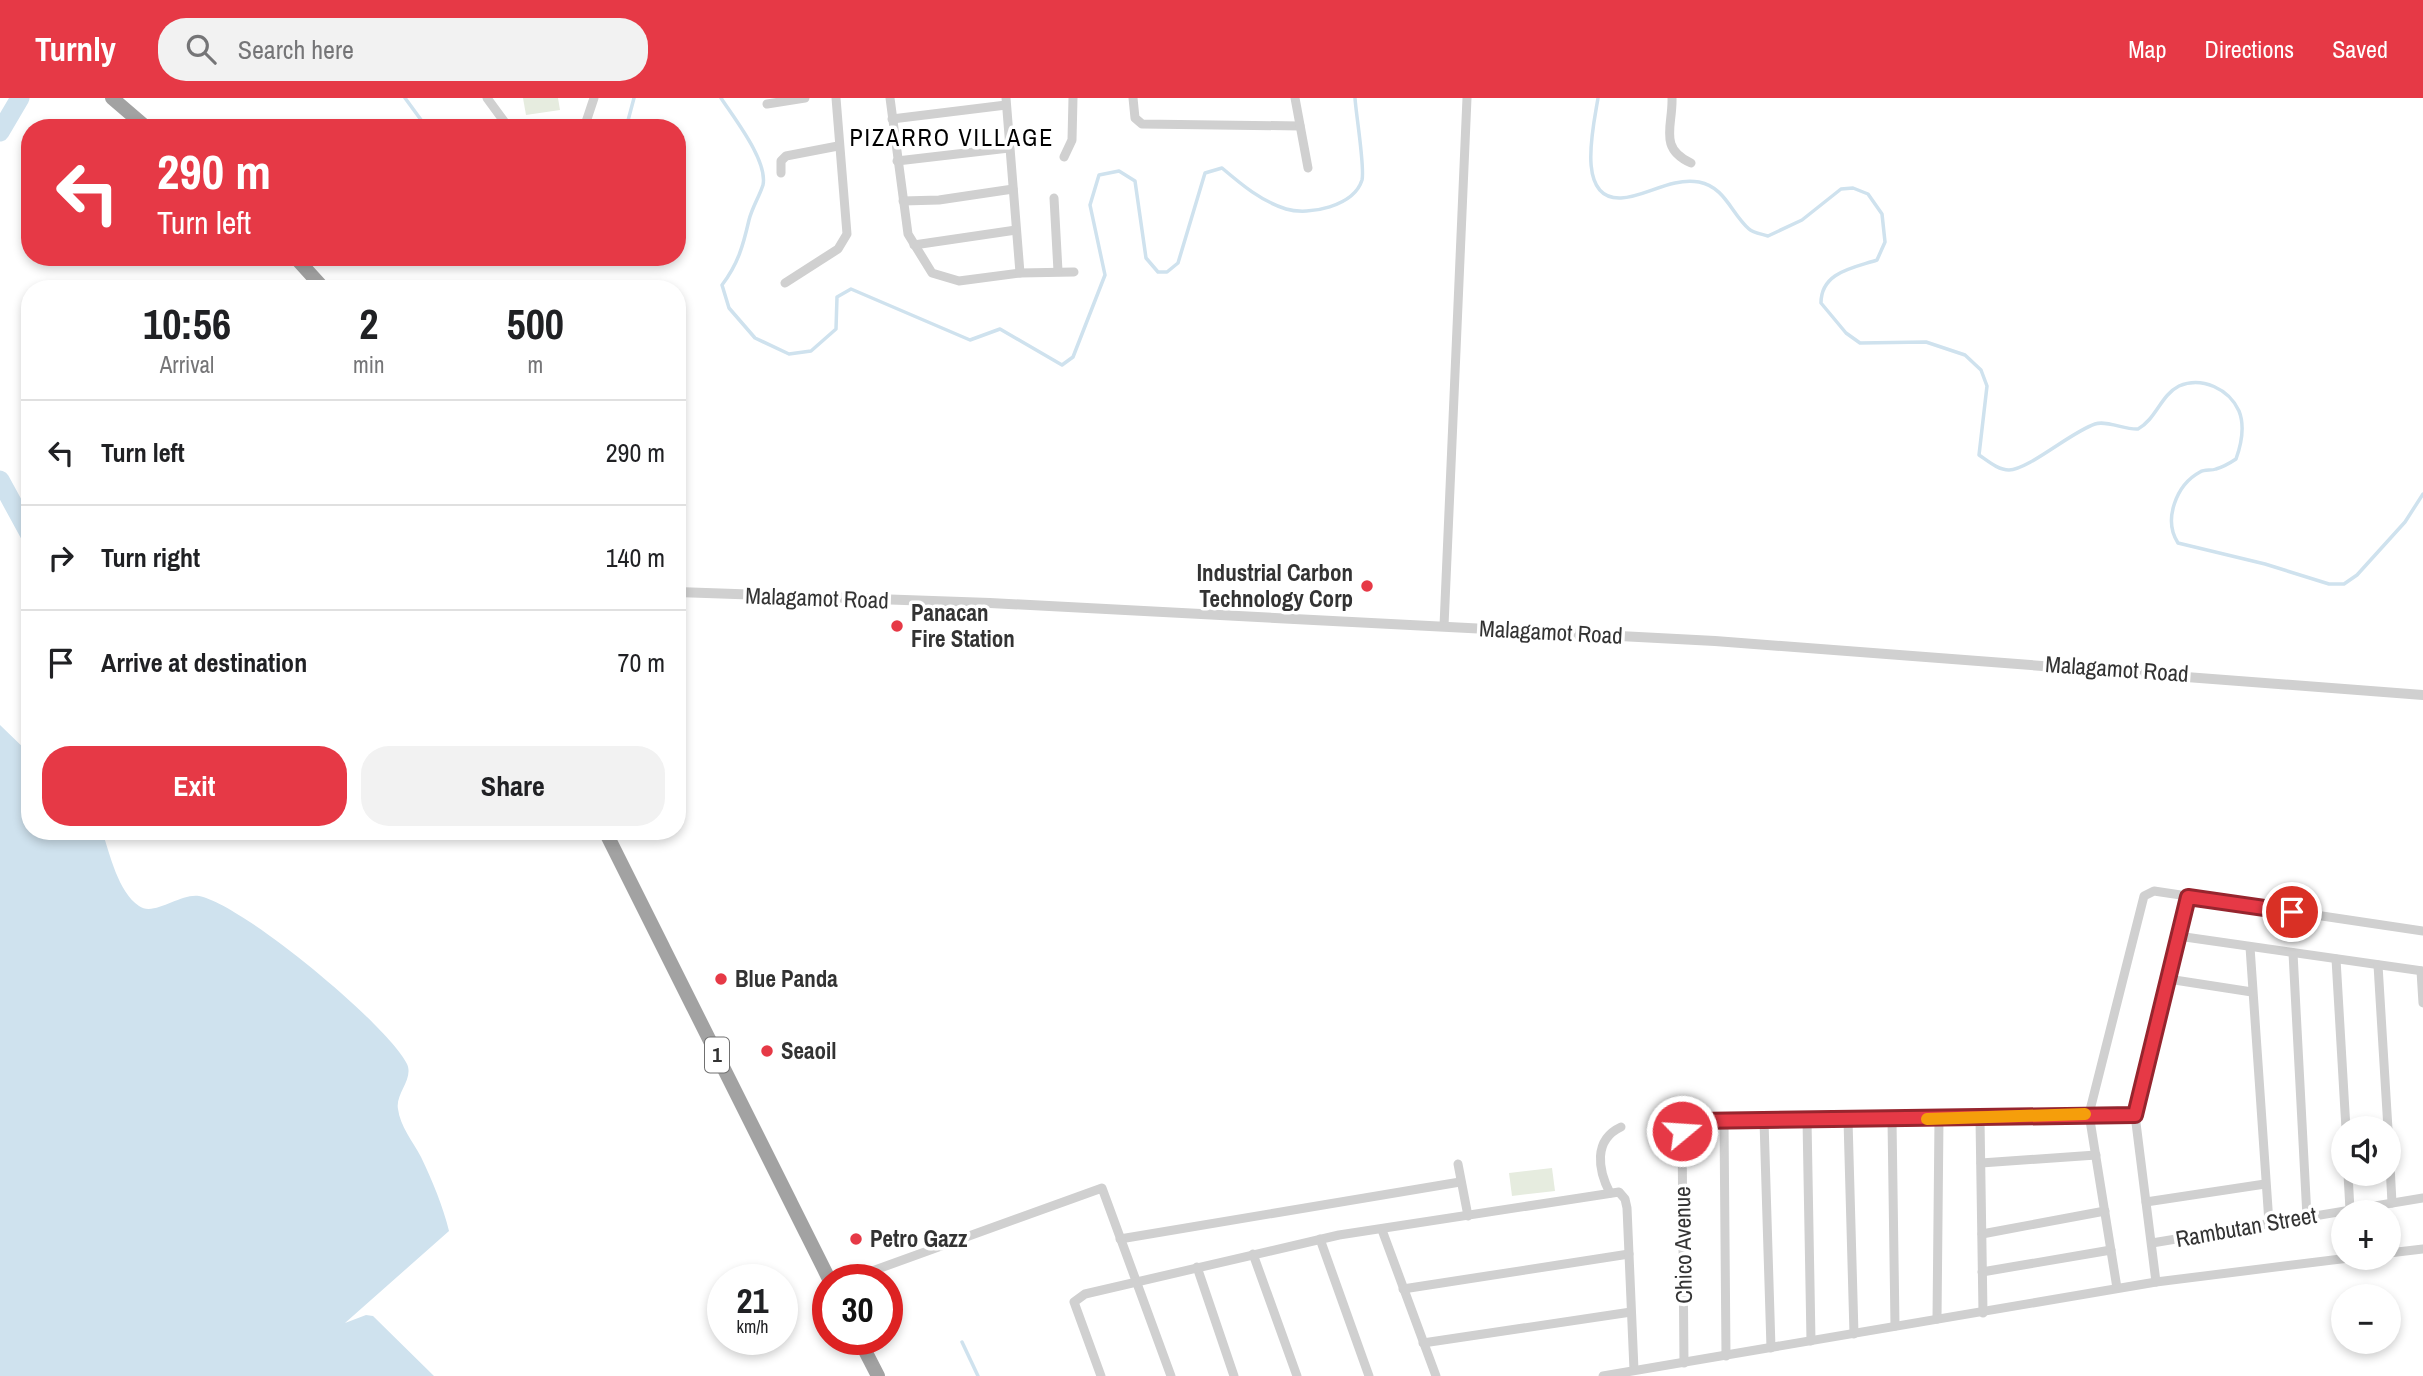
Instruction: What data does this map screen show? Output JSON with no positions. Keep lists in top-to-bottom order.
{
  "streets": {
    "highway": ["1"],
    "street": ["Malagamot Road", "Rambutan Street", "Chico Avenue"]
  },
  "districts": ["PIZARRO VILLAGE"],
  "places": [
    "Industrial Carbon Technology Corp",
    "Panacan Fire Station",
    "Blue Panda",
    "Seaoil",
    "Petro Gazz"
  ],
  "page": {
    "header": "Turnly",
    "search": "Search here",
    "nav": ["Map", "Directions", "Saved"],
    "turn": ["290 m", "Turn left"],
    "eta": [
      "10:56",
      "Arrival",
      "2",
      "min",
      "500",
      "m"
    ],
    "list": [
      {
        "name": "Turn left",
        "value": "290 m"
      },
      {
        "name": "Turn right",
        "value": "140 m"
      },
      {
        "name": "Arrive at destination",
        "value": "70 m"
      }
    ],
    "buttons": ["Exit", "Share"],
    "map_buttons": ["+", "−"],
    "speed": "21 km/h",
    "limit": "30"
  }
}
